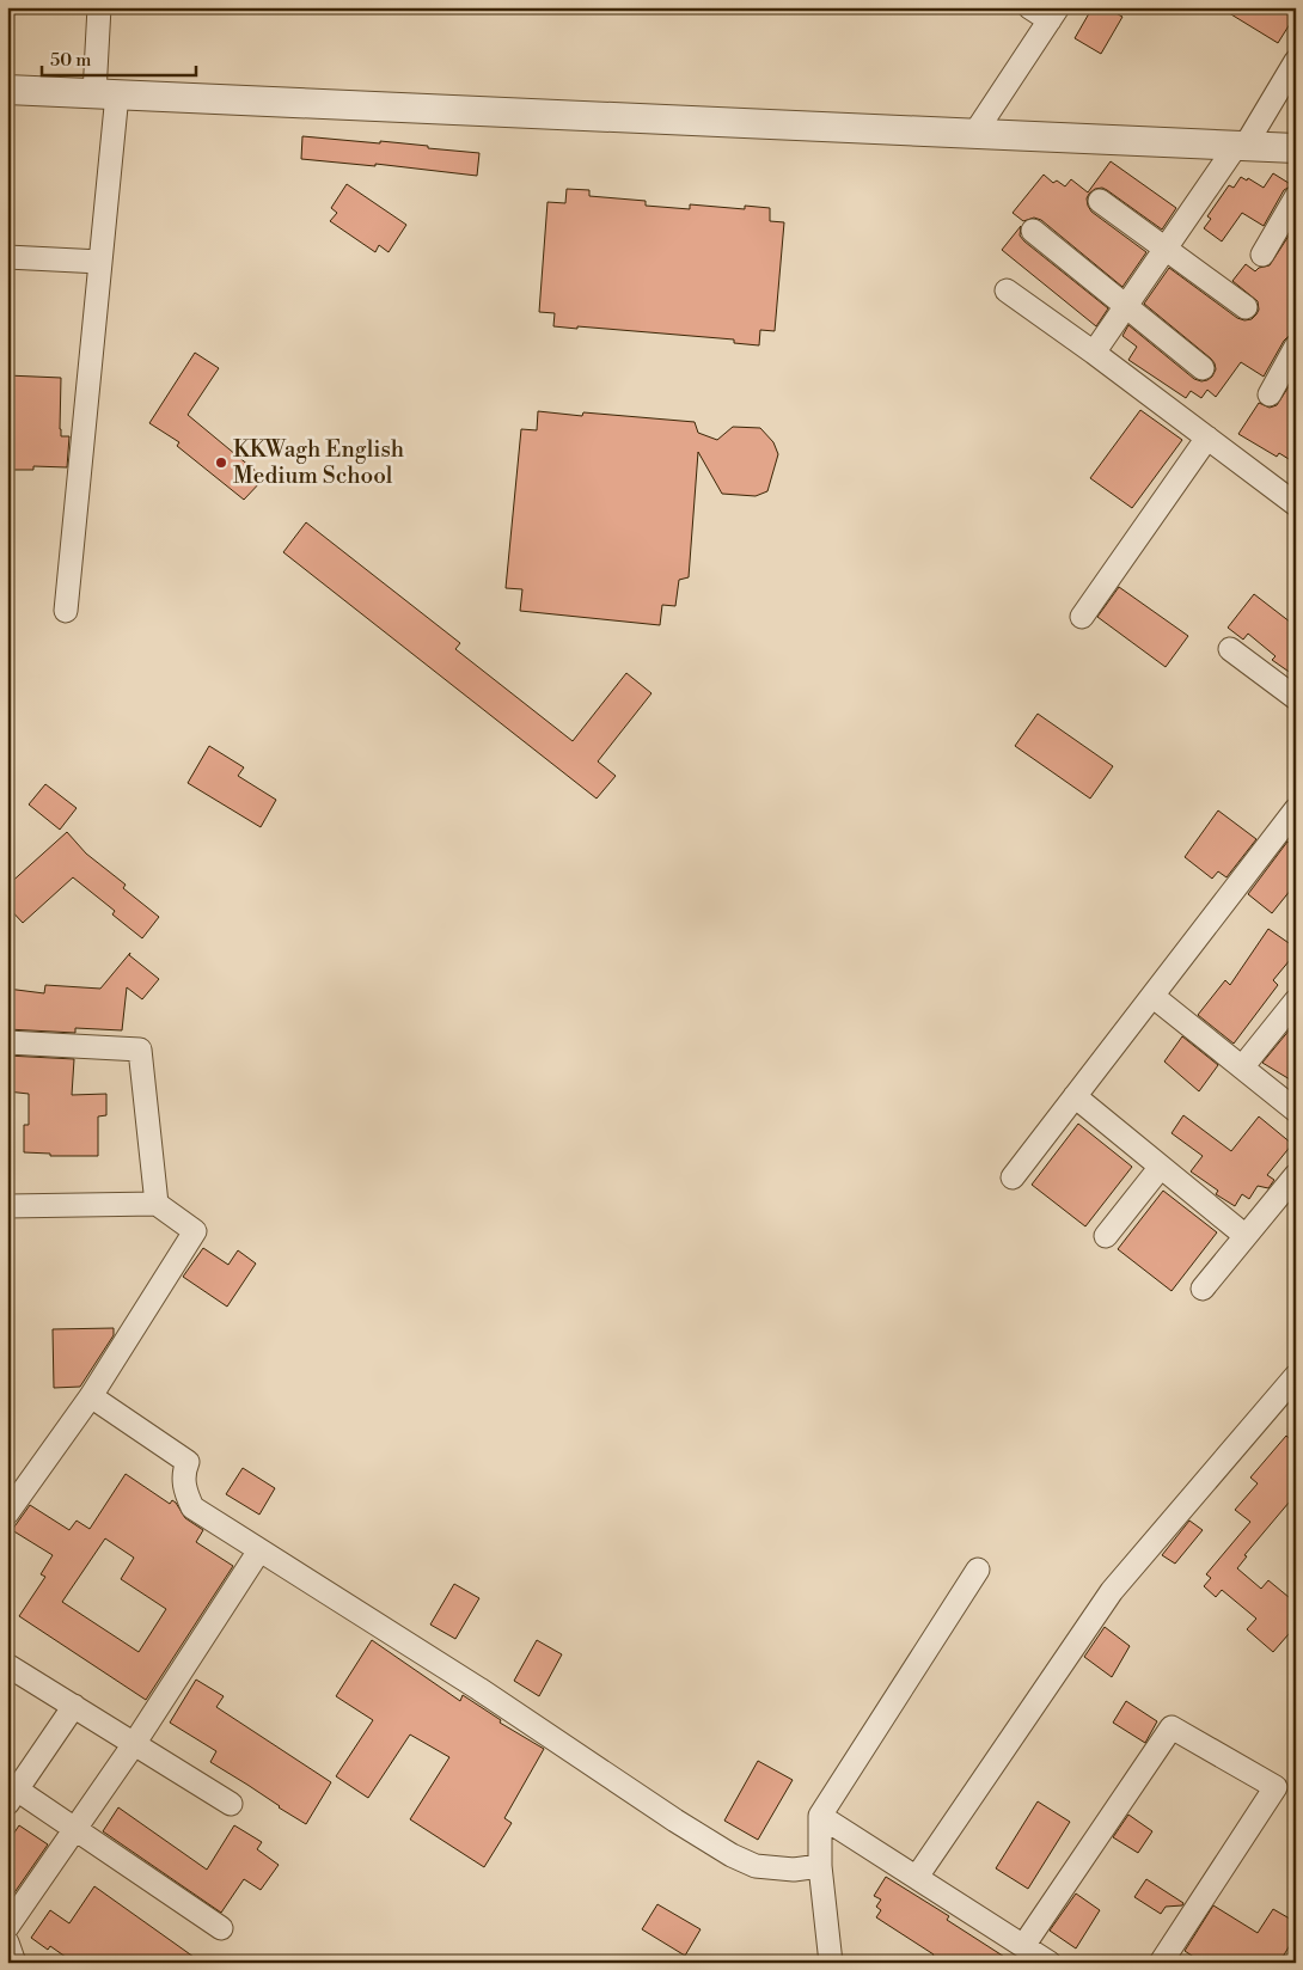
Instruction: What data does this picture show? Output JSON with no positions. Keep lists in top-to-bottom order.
{
  "places": ["KKWagh English Medium School"],
  "scale_bar": "50 m"
}
